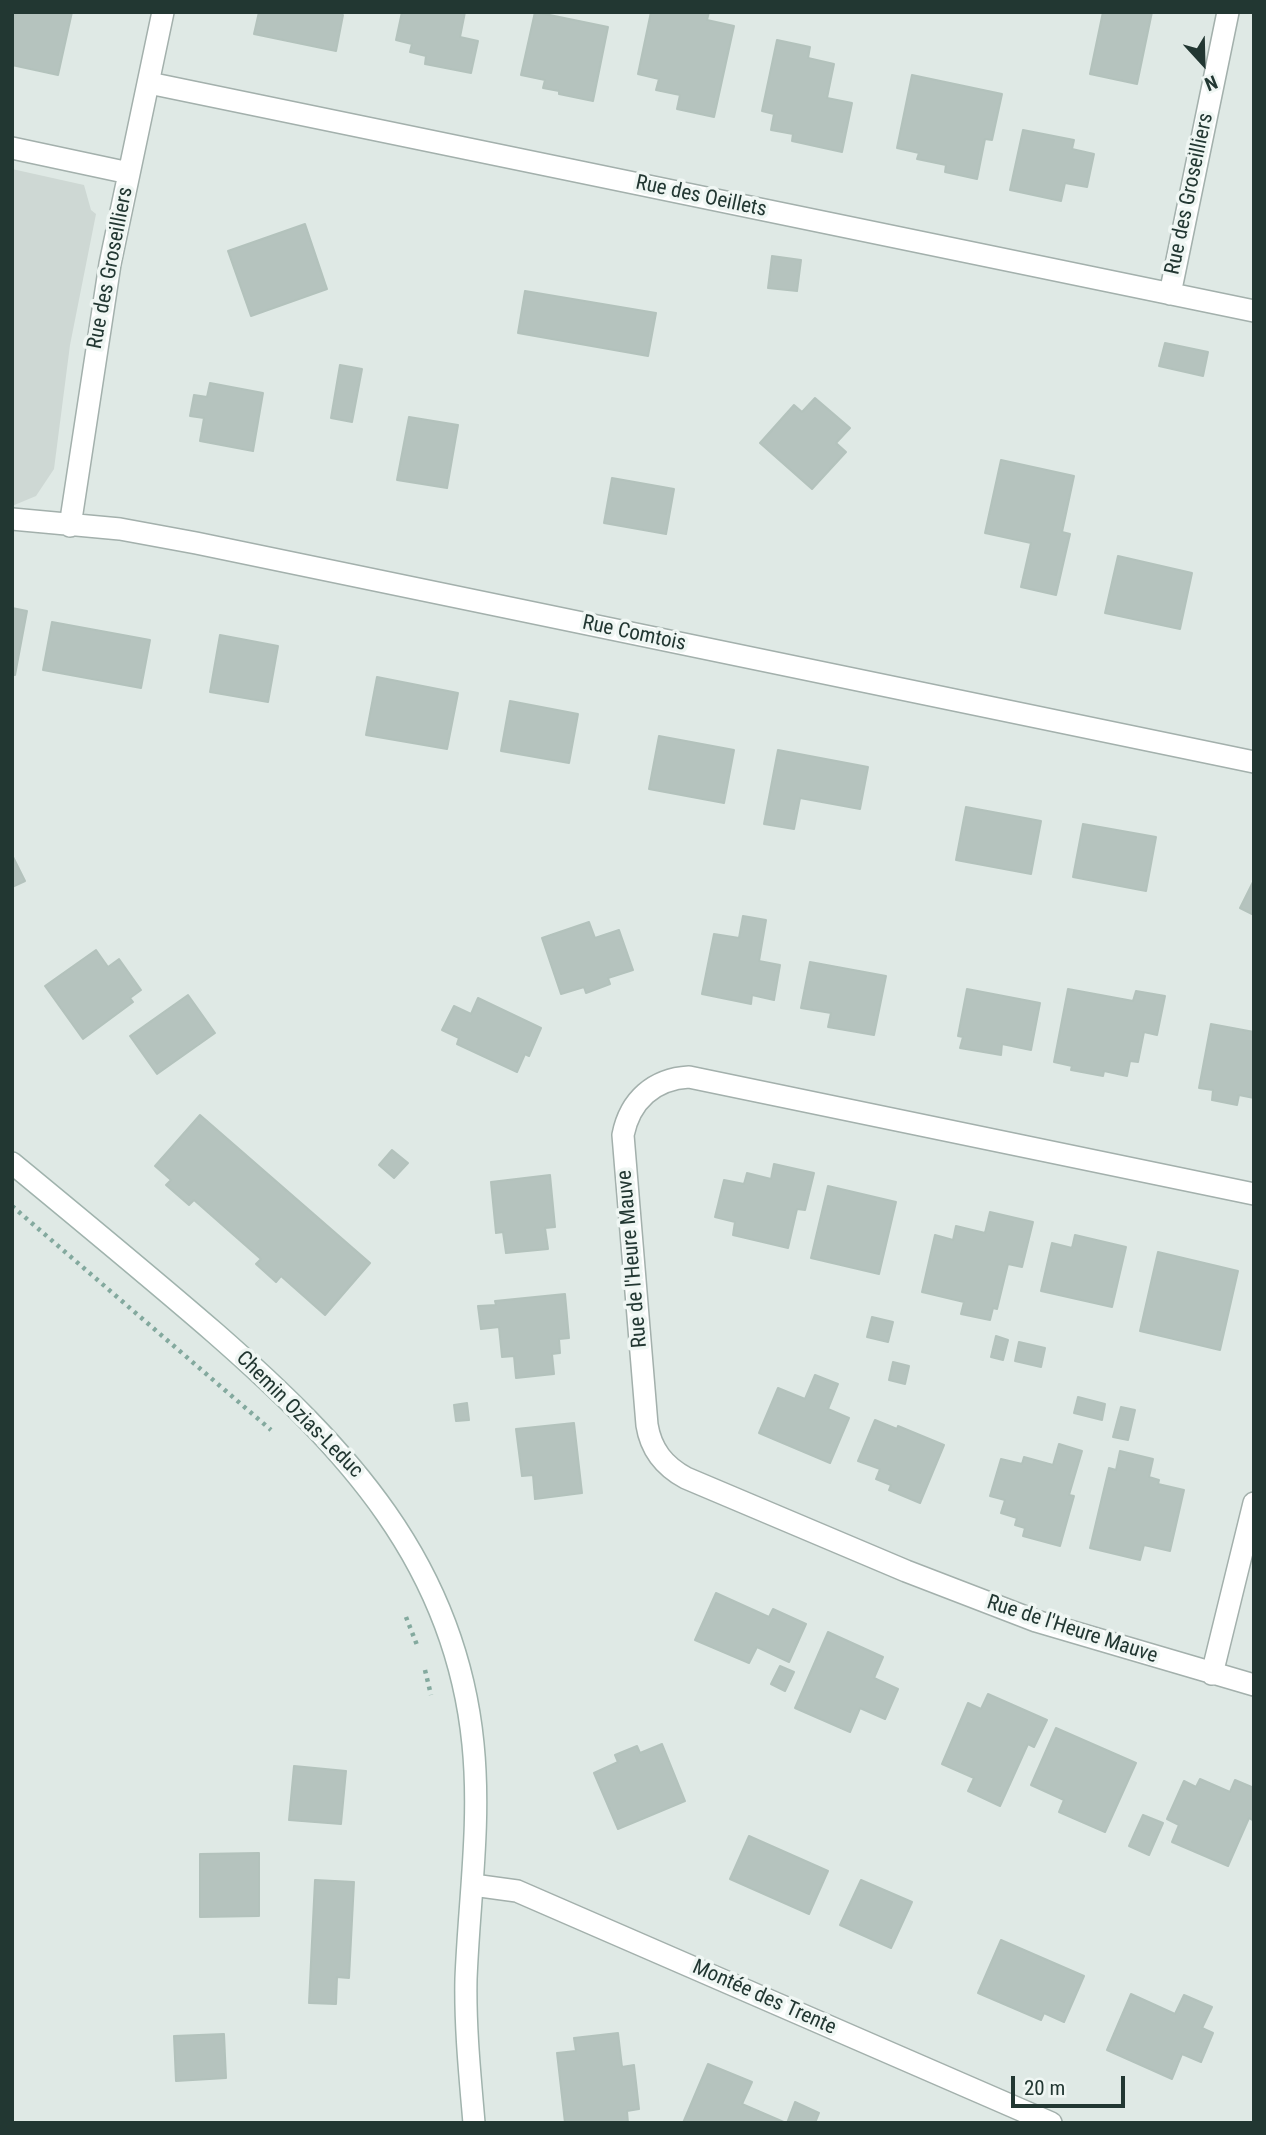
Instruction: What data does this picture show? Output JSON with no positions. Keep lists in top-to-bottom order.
{
  "streets": {
    "street": [
      "Rue des Groseilliers",
      "Rue des Oeillets",
      "Rue Comtois",
      "Rue de l'Heure Mauve",
      "Chemin Ozias-Leduc",
      "Montée des Trente"
    ]
  },
  "crossings": [
    ["Rue des Groseilliers", "Rue des Oeillets"],
    ["Rue des Groseilliers", "Rue Comtois"],
    ["Chemin Ozias-Leduc", "Montée des Trente"]
  ],
  "scale_bar": "20 m",
  "north": "bottom"
}
